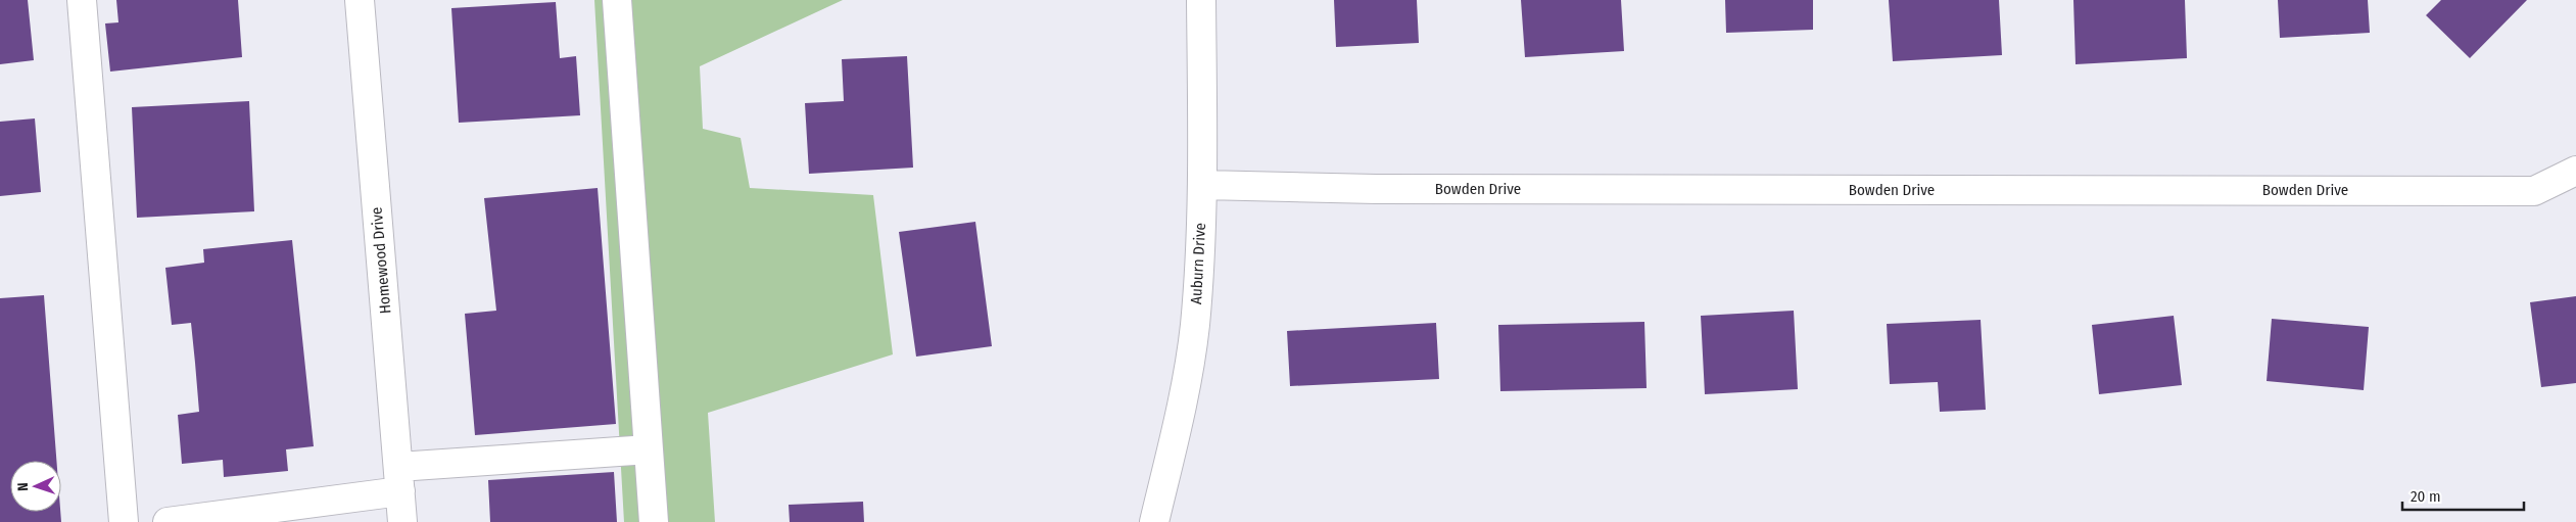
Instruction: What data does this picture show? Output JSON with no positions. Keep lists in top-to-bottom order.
{
  "streets": {
    "street": ["Bowden Drive", "Homewood Drive", "Auburn Drive"]
  },
  "crossings": [
    ["Bowden Drive", "Auburn Drive"]
  ],
  "scale_bar": "20 m",
  "north": "left"
}
